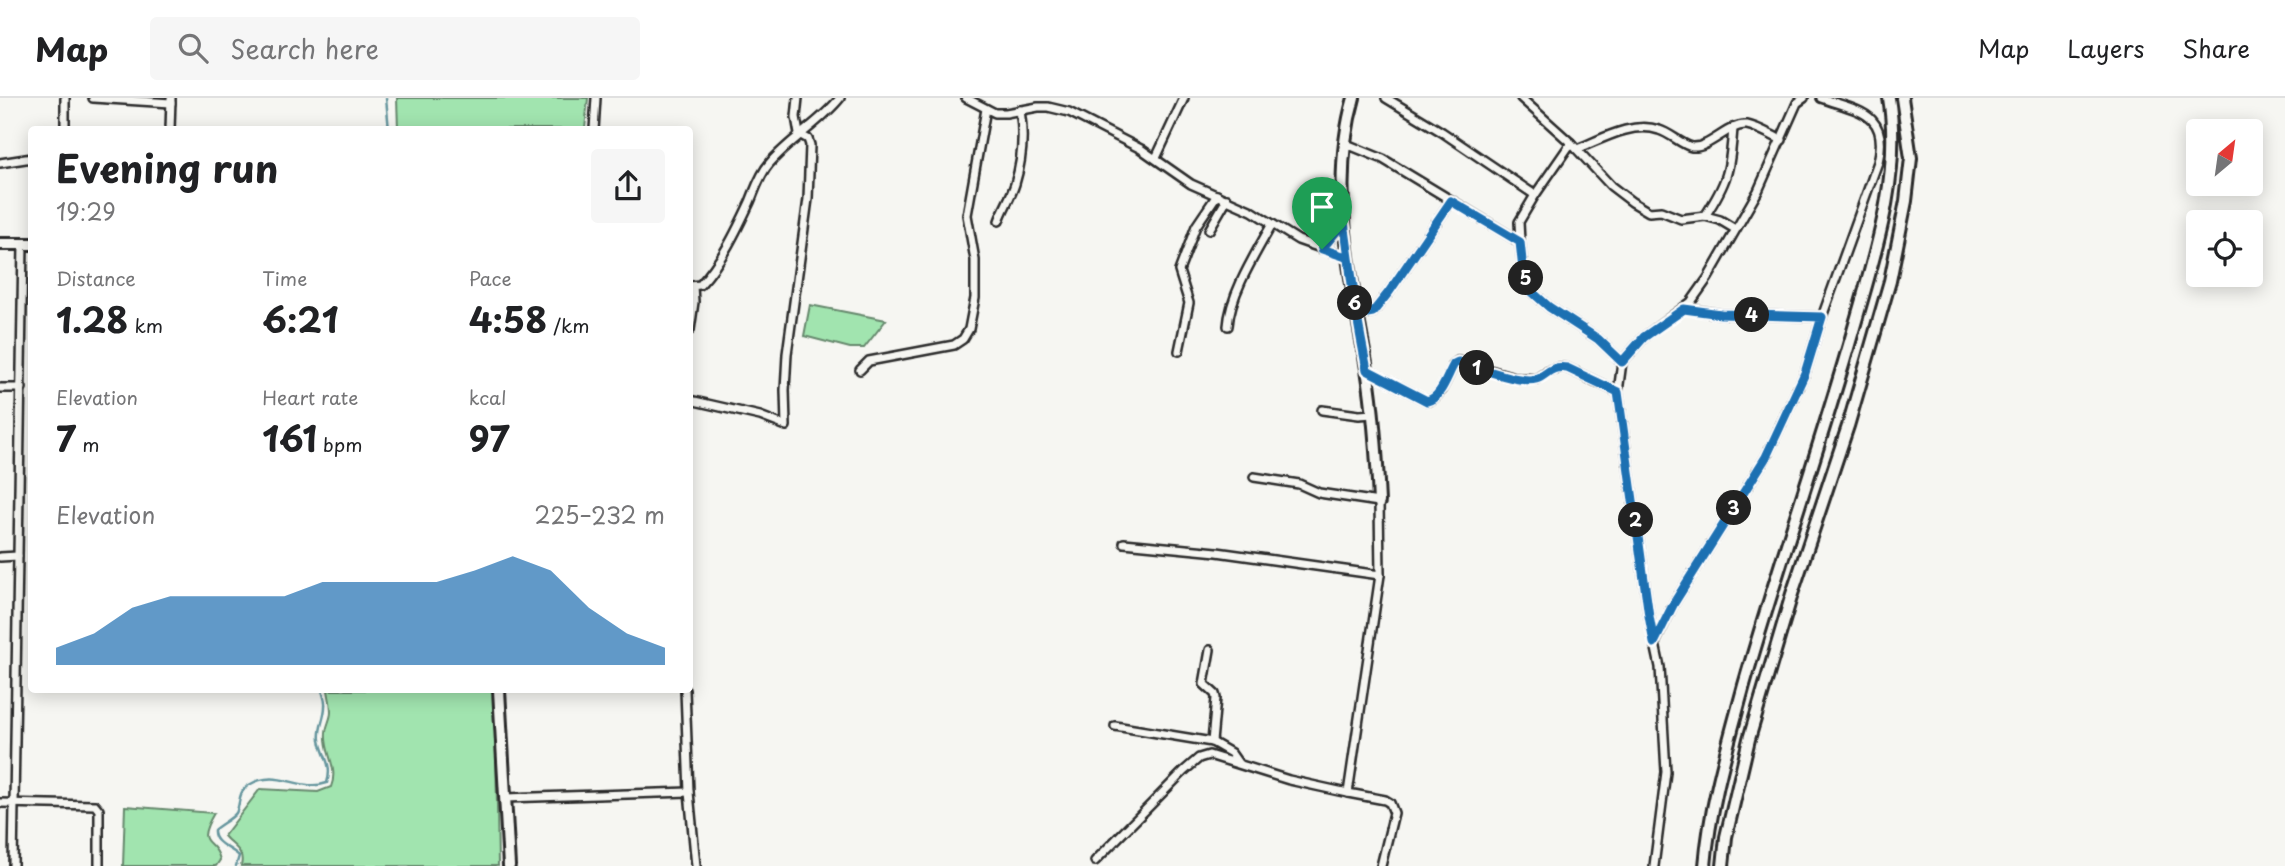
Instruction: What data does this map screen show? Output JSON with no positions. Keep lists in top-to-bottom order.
{
  "north": "top right",
  "page": {
    "header": "Map",
    "search": "Search here",
    "nav": ["Map", "Layers", "Share"],
    "heading": ["Evening run", "19:29"],
    "stats": [
      ["Distance", "1.28 km"],
      ["Time", "6:21"],
      ["Pace", "4:58 /km"],
      ["Elevation", "7 m"],
      ["Heart rate", "161 bpm"],
      ["kcal", "97"]
    ],
    "pins": [
      "5",
      "6",
      "4",
      "1",
      "3",
      "2"
    ],
    "chart": ["Elevation", "225–232 m"]
  }
}
